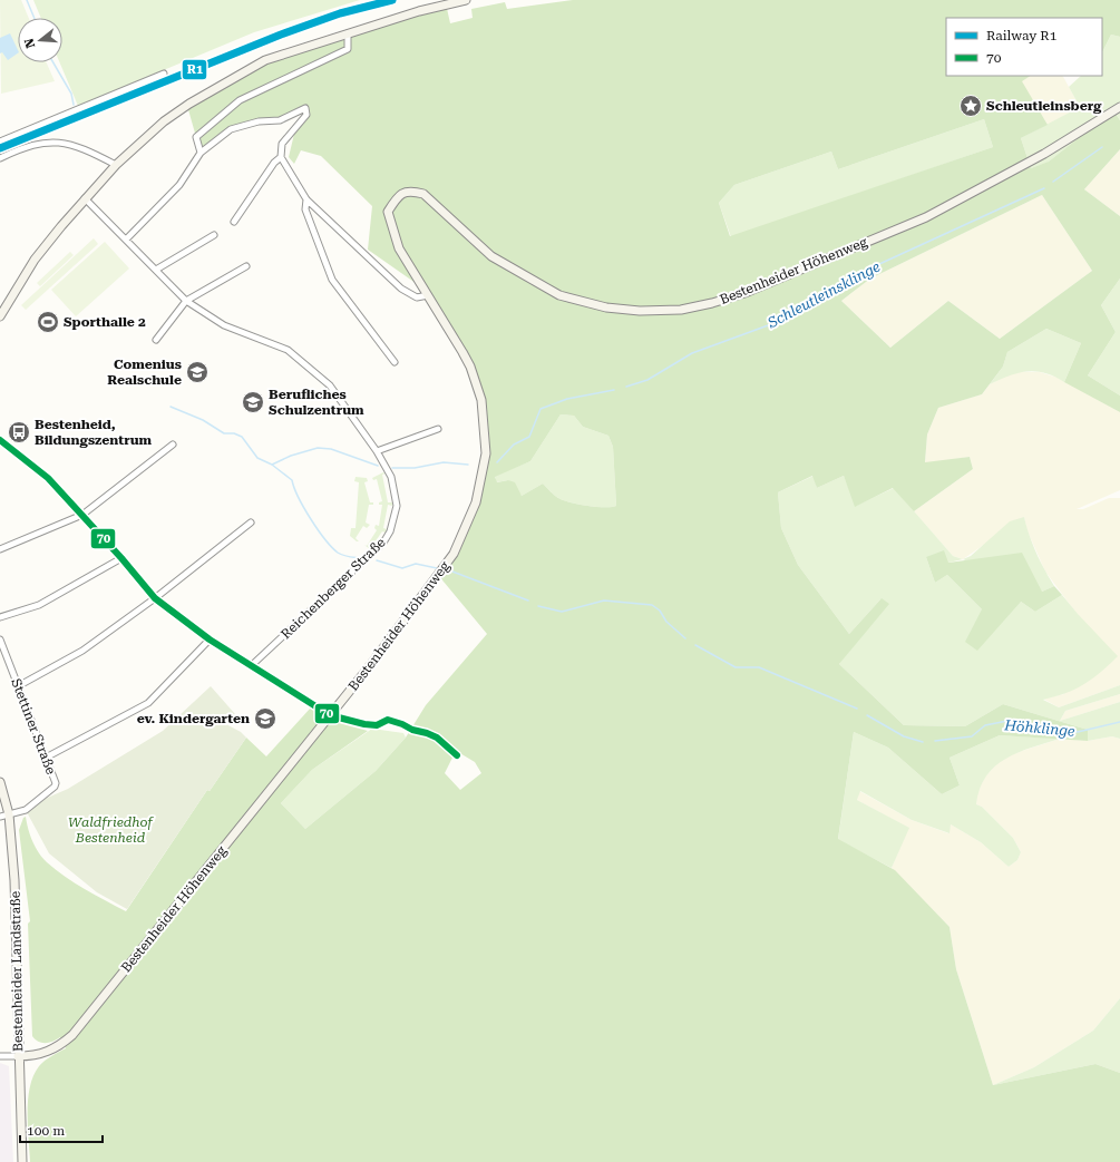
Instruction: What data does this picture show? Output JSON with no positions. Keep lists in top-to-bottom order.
{
  "streets": {
    "street": [
      "Bestenheider Höhenweg",
      "Reichenberger Straße",
      "Stettiner Straße",
      "Bestenheider Landstraße"
    ]
  },
  "crossings": [
    ["Bestenheider Höhenweg", "Bestenheider Landstraße"],
    ["Stettiner Straße", "Bestenheider Landstraße"]
  ],
  "water": ["Schleutleinsklinge", "Höhklinge"],
  "parks": ["Waldfriedhof Bestenheid"],
  "places": {
    "place": ["Schleutleinsberg"],
    "sports": ["Sporthalle 2"],
    "school or university": ["Comenius Realschule", "Berufliches Schulzentrum", "ev. Kindergarten"],
    "bus stop": ["Bestenheid, Bildungszentrum"]
  },
  "lines": ["rail line R1", "transit line 70"],
  "legend": ["Railway R1", "70"],
  "scale_bar": "100 m",
  "north": "left"
}
